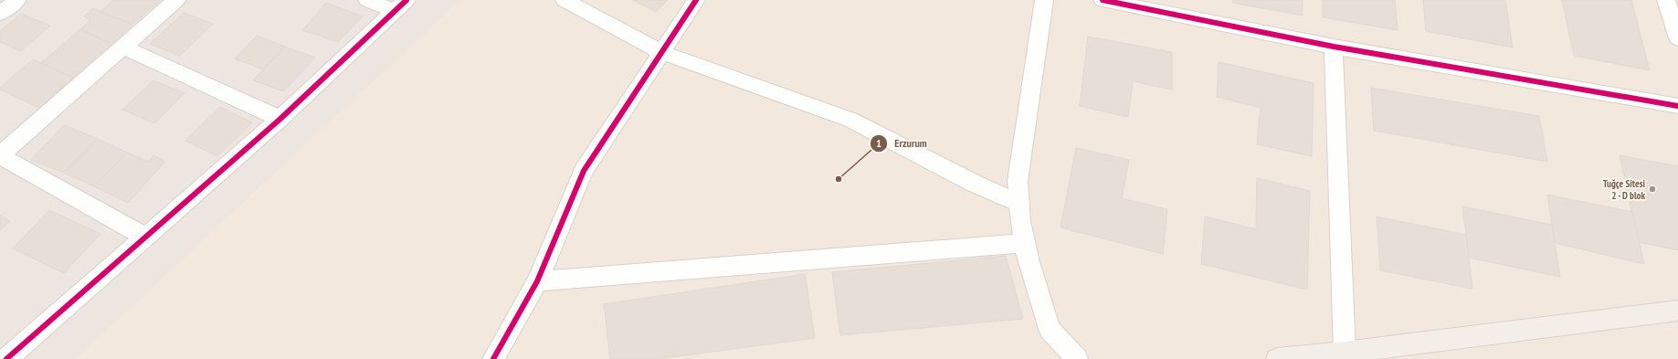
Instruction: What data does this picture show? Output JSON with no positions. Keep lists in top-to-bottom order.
{
  "places": ["Erzurum", "Tuğçe Sitesi 2 - D blok"]
}
